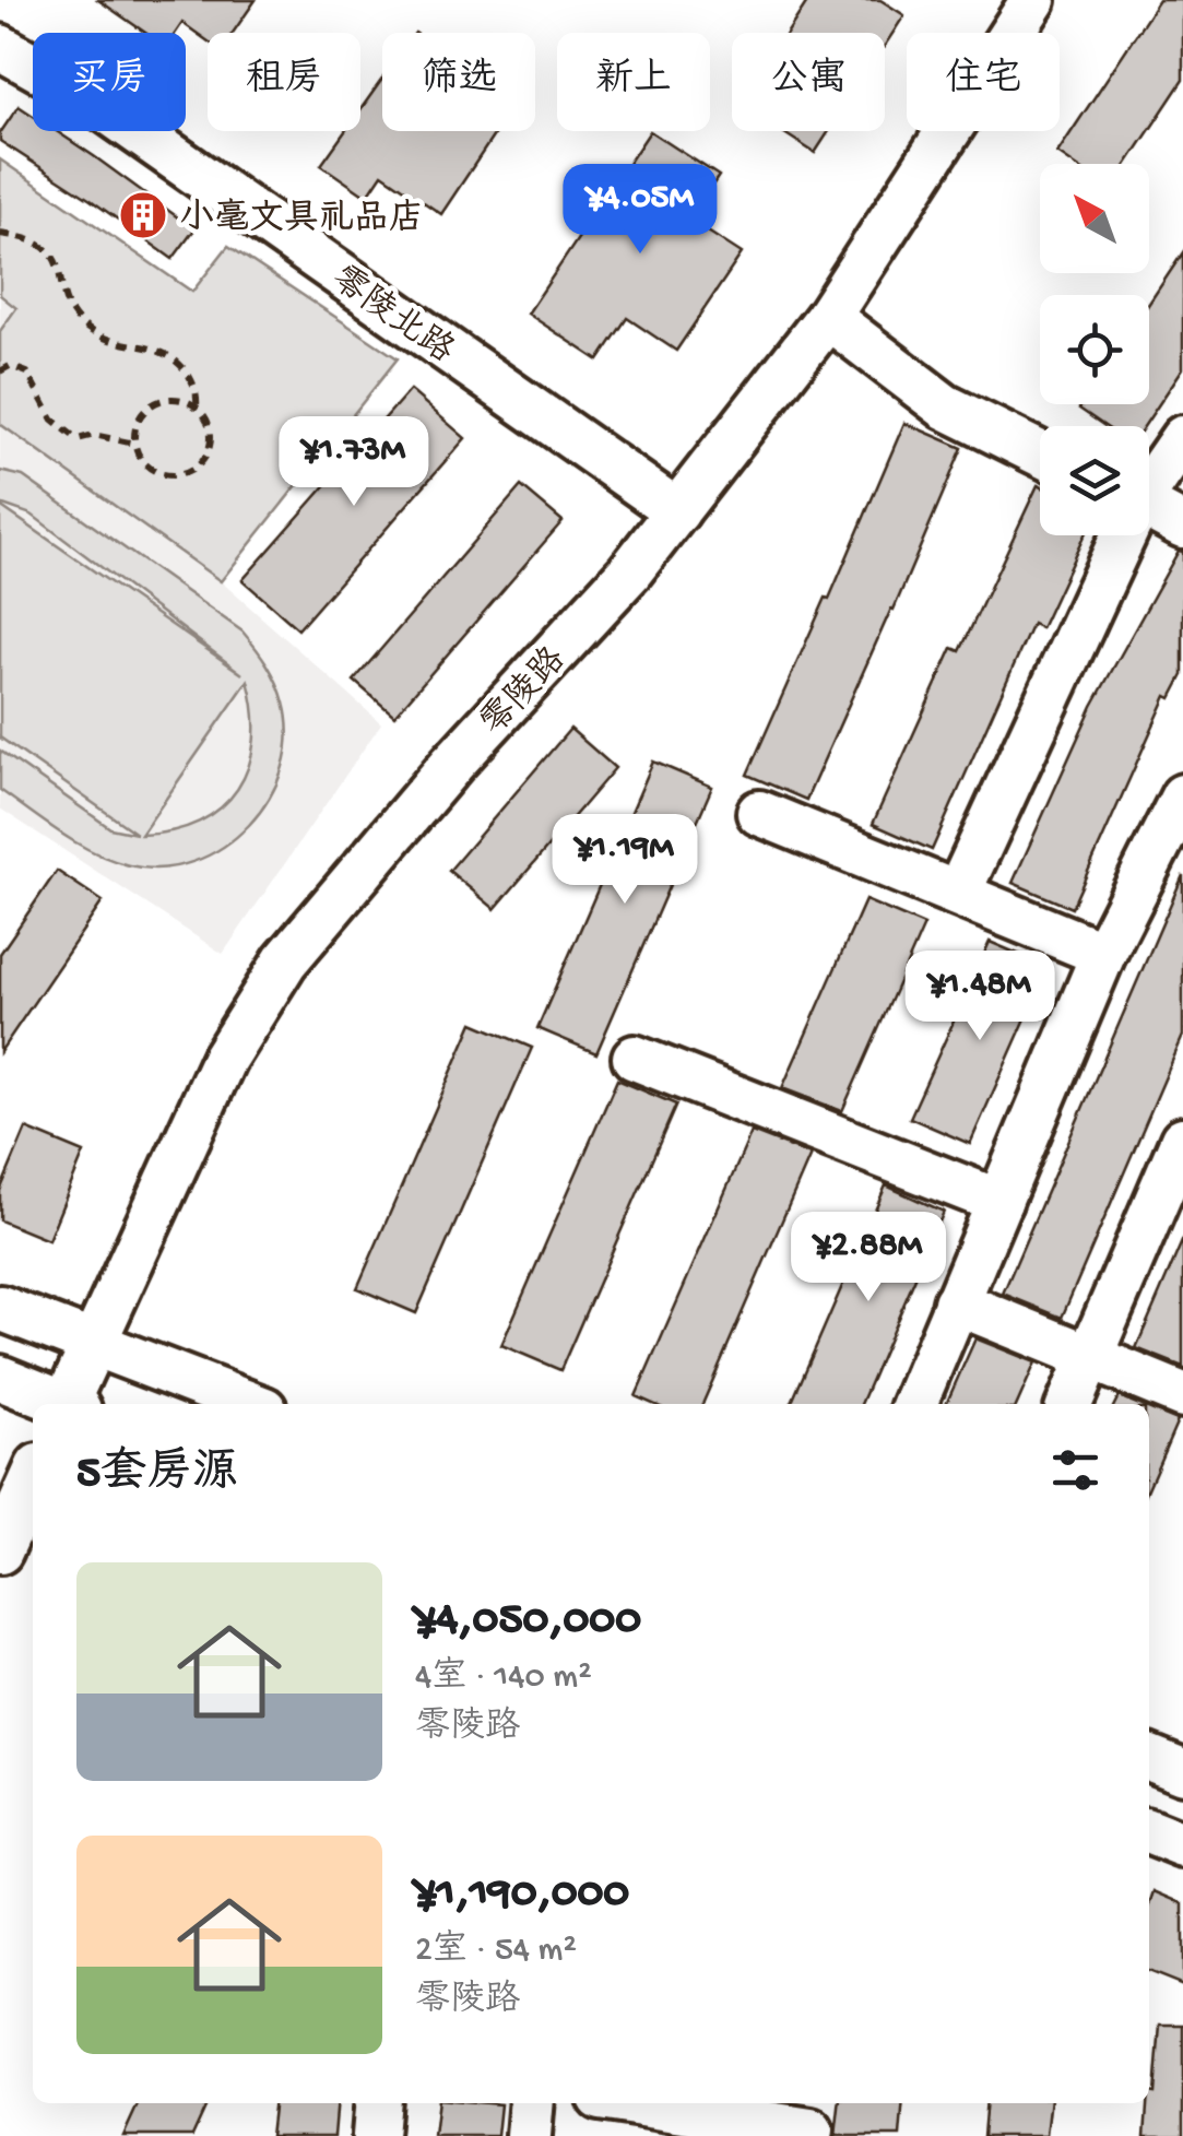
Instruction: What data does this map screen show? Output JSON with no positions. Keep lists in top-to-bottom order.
{
  "streets": {
    "street": ["零陵北路", "零陵路"]
  },
  "crossings": [
    ["零陵北路", "零陵路"]
  ],
  "places": {
    "building": ["小毫文具礼品店"]
  },
  "north": "top left",
  "page": {
    "chip": [
      "买房",
      "租房",
      "筛选",
      "新上",
      "公寓",
      "住宅"
    ],
    "price": [
      "¥4.05M",
      "¥1.73M",
      "¥1.19M",
      "¥1.48M",
      "¥2.88M"
    ],
    "heading": "5套房源",
    "list": [
      {
        "name": "¥4,050,000",
        "note": "4室 · 140 m² · 零陵路"
      },
      {
        "name": "¥1,190,000",
        "note": "2室 · 54 m² · 零陵路"
      }
    ]
  }
}
